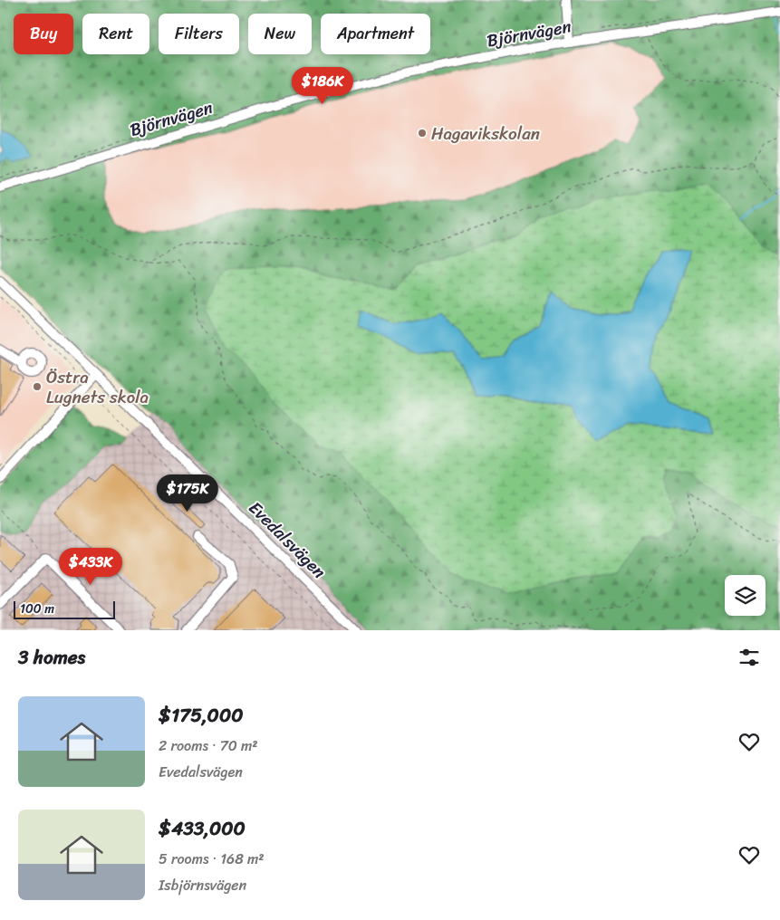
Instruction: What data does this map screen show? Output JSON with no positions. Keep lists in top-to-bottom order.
{
  "streets": {
    "street": ["Björnvägen", "Evedalsvägen"]
  },
  "places": ["Hagavikskolan", "Östra Lugnets skola"],
  "scale_bar": "100 m",
  "page": {
    "chip": [
      "Buy",
      "Rent",
      "Filters",
      "New",
      "Apartment"
    ],
    "price": ["$186K", "$175K", "$433K"],
    "scale": "100 m",
    "heading": "3 homes",
    "list": [
      {
        "name": "$175,000",
        "note": "2 rooms · 70 m² · Evedalsvägen"
      },
      {
        "name": "$433,000",
        "note": "5 rooms · 168 m² · Isbjörnsvägen"
      }
    ]
  }
}
